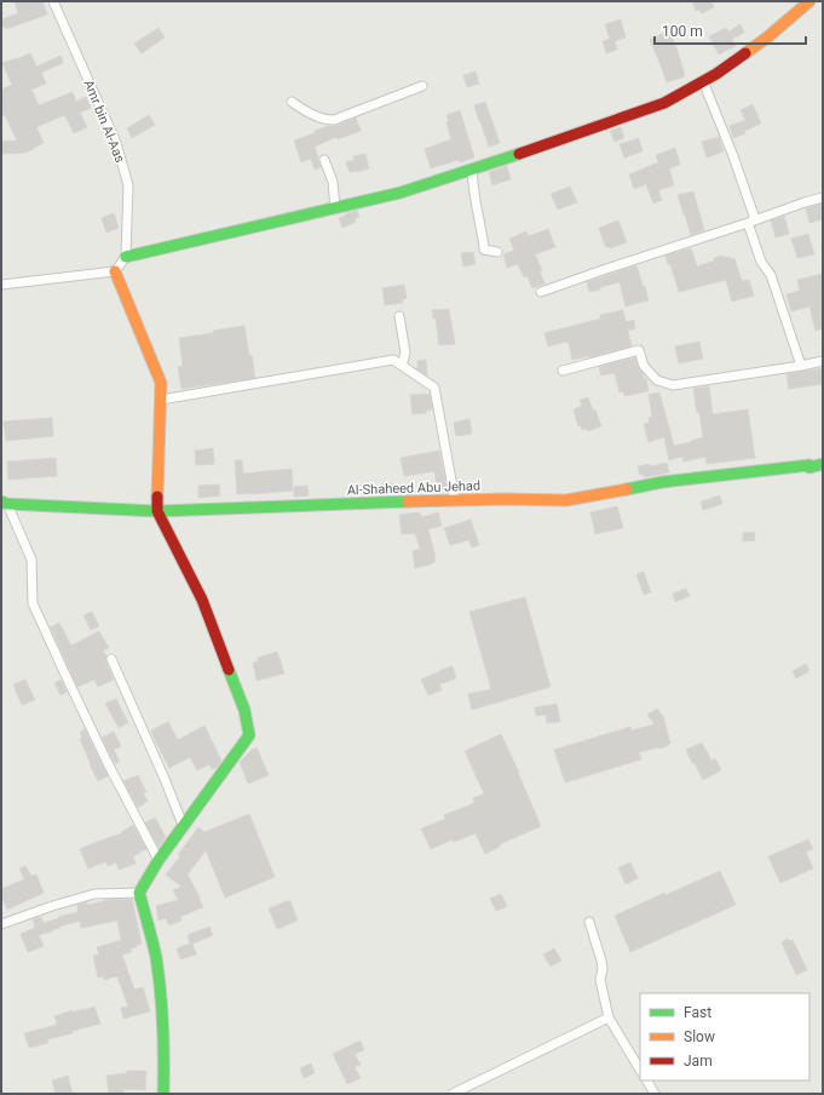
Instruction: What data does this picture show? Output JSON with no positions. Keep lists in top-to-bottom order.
{
  "streets": {
    "street": ["Amr bin Al-Aas", "Al-Shaheed Abu Jehad"]
  },
  "legend": ["Fast", "Slow", "Jam"],
  "scale_bar": "100 m"
}
